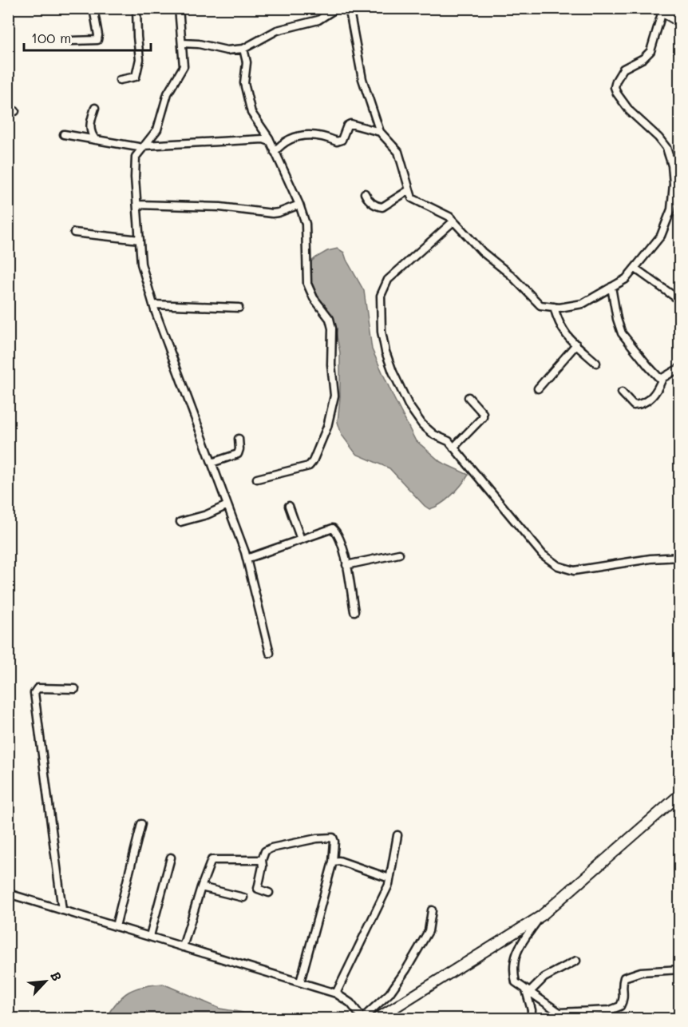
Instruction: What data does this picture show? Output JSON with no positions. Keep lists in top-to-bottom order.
{
  "scale_bar": "100 m",
  "north": "top right"
}
